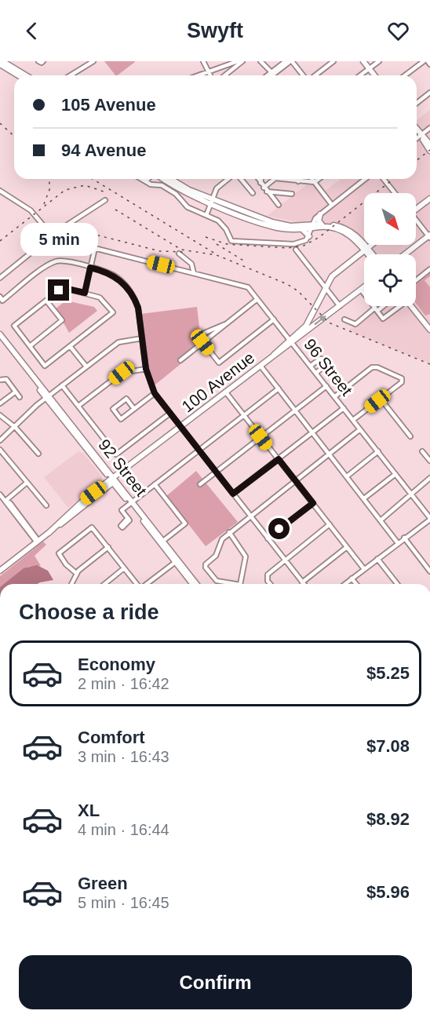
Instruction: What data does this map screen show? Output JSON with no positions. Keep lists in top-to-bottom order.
{
  "streets": {
    "main road": ["100 Avenue", "92 Street"],
    "street": ["96 Street"]
  },
  "crossings": [
    ["96 Street", "100 Avenue"],
    ["100 Avenue", "92 Street"]
  ],
  "north": "bottom right",
  "page": {
    "header": "Swyft",
    "banner": ["105 Avenue", "94 Avenue"],
    "bubble": "5 min",
    "heading": "Choose a ride",
    "list": [
      {
        "name": "Economy",
        "note": "2 min · 16:42",
        "value": "$5.25"
      },
      {
        "name": "Comfort",
        "note": "3 min · 16:43",
        "value": "$7.08"
      },
      {
        "name": "XL",
        "note": "4 min · 16:44",
        "value": "$8.92"
      },
      {
        "name": "Green",
        "note": "5 min · 16:45",
        "value": "$5.96"
      }
    ],
    "buttons": "Confirm"
  }
}
